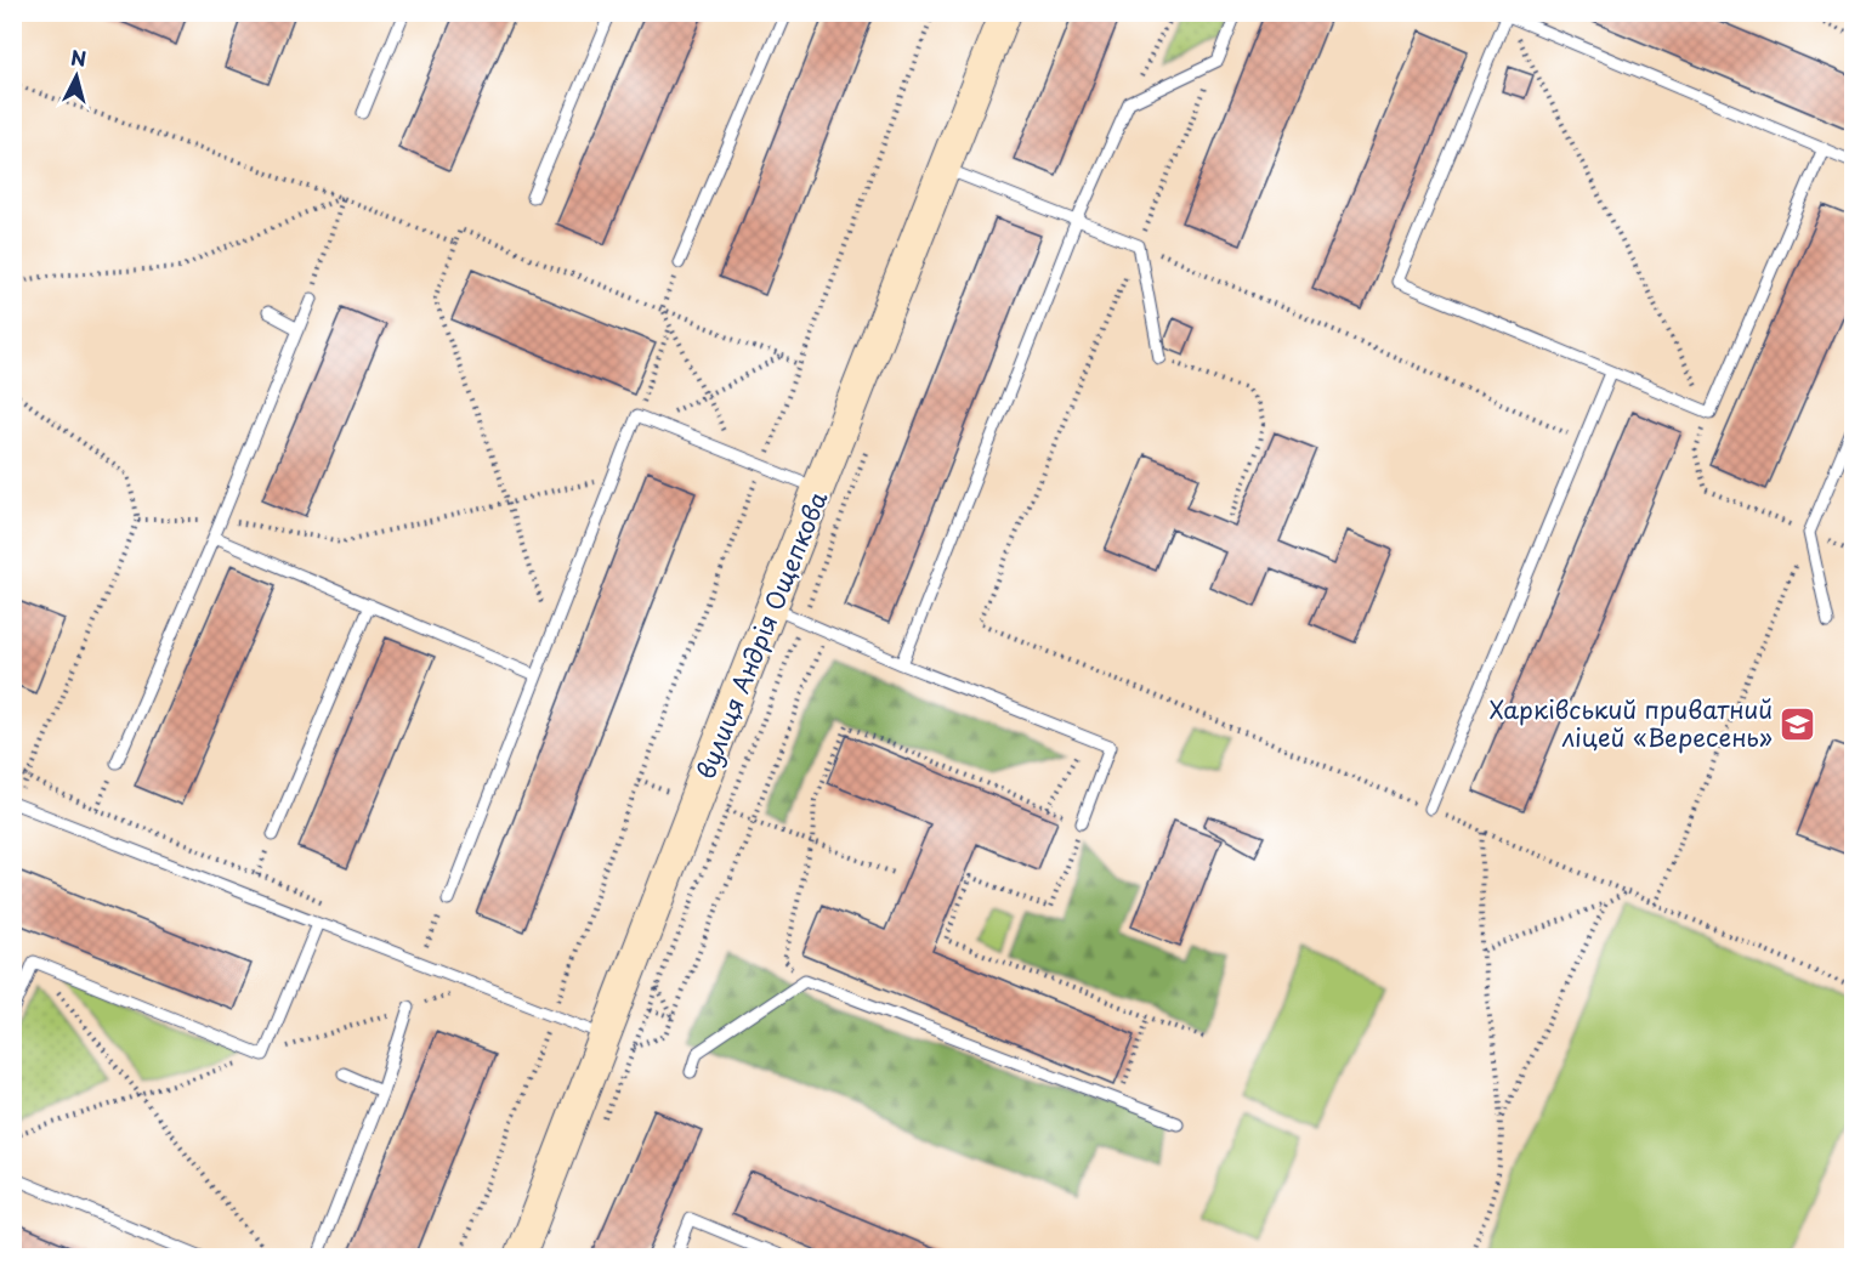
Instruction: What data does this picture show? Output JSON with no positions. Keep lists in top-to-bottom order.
{
  "streets": {
    "street": ["вулиця Андрія Ощепкова"]
  },
  "places": {
    "school or university": ["Харківський приватний ліцей «Вересень»"]
  },
  "north": "top"
}
